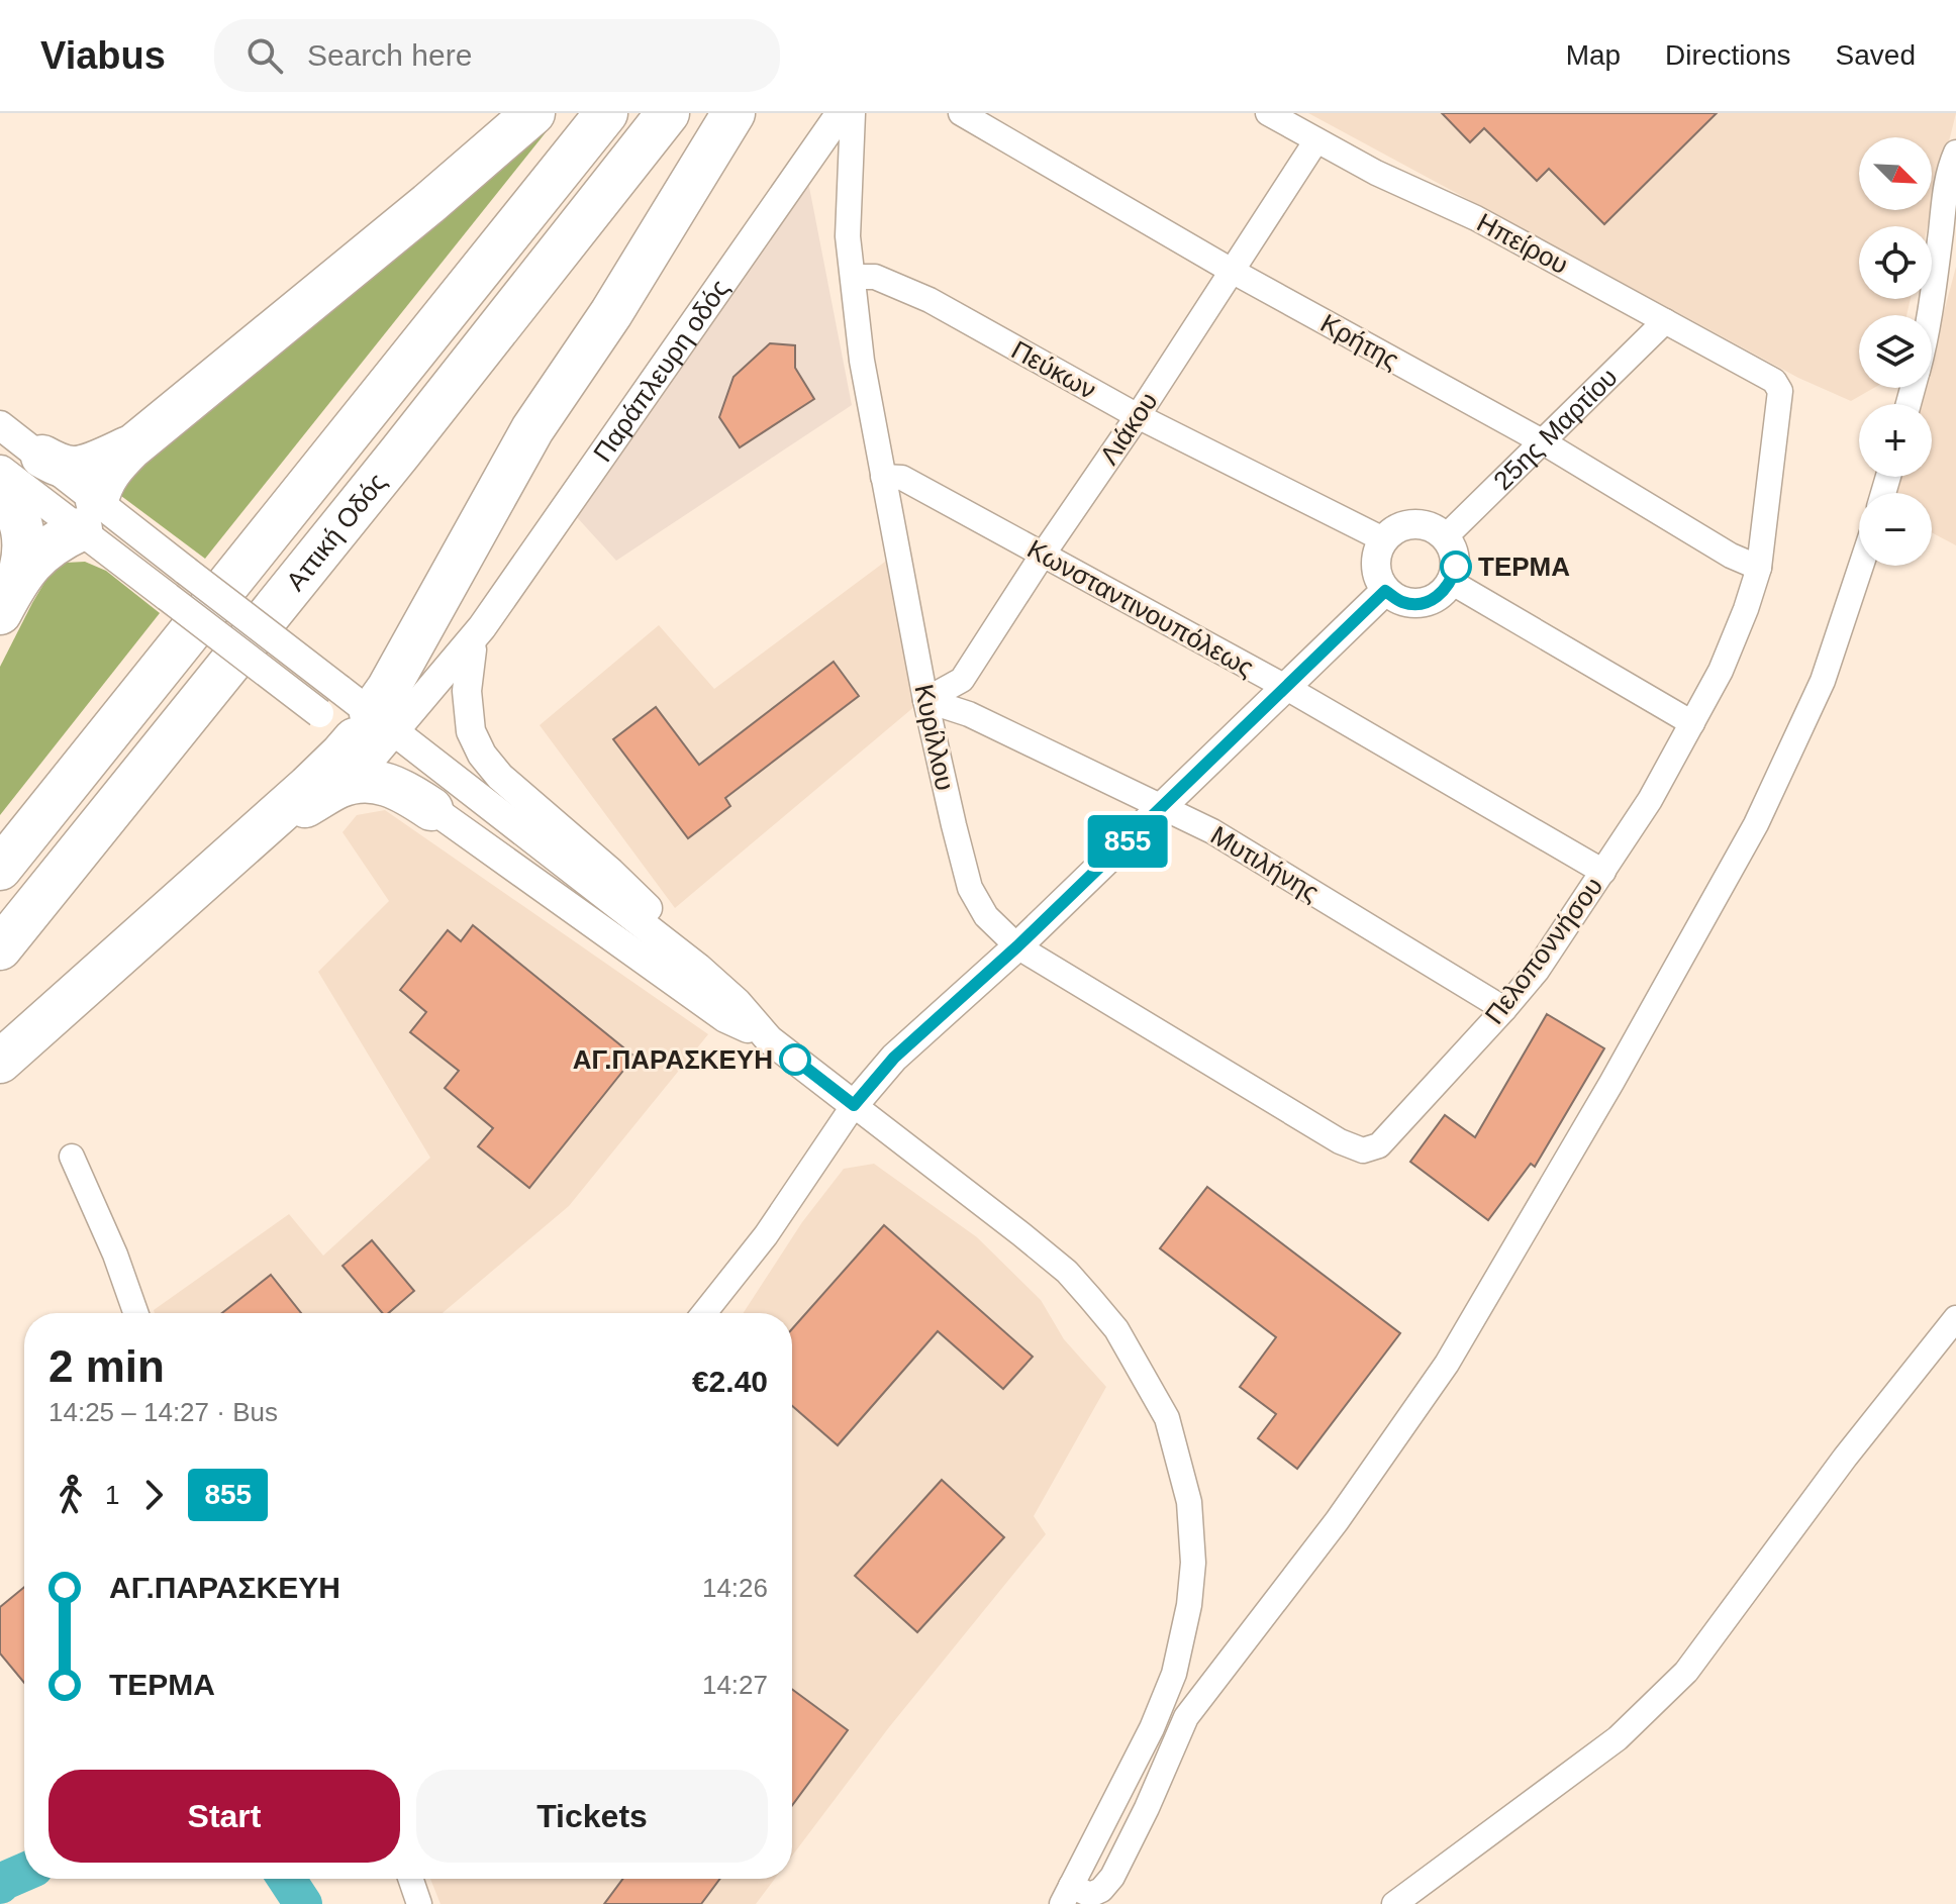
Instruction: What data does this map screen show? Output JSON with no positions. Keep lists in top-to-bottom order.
{
  "streets": {
    "highway": ["Αττική Οδός"],
    "street": [
      "Ηπείρου",
      "Κρήτης",
      "Πεύκων",
      "Παράπλευρη οδός",
      "Λιάκου",
      "25ης Μαρτίου",
      "Κωνσταντινουπόλεως",
      "Κυρίλλου",
      "Μυτιλήνης",
      "Πελοποννήσου"
    ]
  },
  "crossings": [
    ["Ηπείρου", "Λιάκου"],
    ["Ηπείρου", "25ης Μαρτίου"],
    ["Ηπείρου", "Πελοποννήσου"],
    ["Κρήτης", "Λιάκου"],
    ["Κρήτης", "25ης Μαρτίου"],
    ["Κρήτης", "Πελοποννήσου"],
    ["Πεύκων", "Λιάκου"],
    ["Πεύκων", "25ης Μαρτίου"],
    ["Πεύκων", "Κυρίλλου"],
    ["Λιάκου", "Κωνσταντινουπόλεως"],
    ["Λιάκου", "Κυρίλλου"],
    ["Λιάκου", "Μυτιλήνης"],
    ["Κωνσταντινουπόλεως", "Κυρίλλου"],
    ["Κωνσταντινουπόλεως", "Πελοποννήσου"],
    ["Κυρίλλου", "Μυτιλήνης"],
    ["Κυρίλλου", "Πελοποννήσου"],
    ["Μυτιλήνης", "Πελοποννήσου"]
  ],
  "places": ["ΤΕΡΜΑ", "ΑΓ.ΠΑΡΑΣΚΕΥΗ"],
  "lines": ["bus line 855"],
  "north": "bottom right",
  "page": {
    "header": "Viabus",
    "search": "Search here",
    "nav": ["Map", "Directions", "Saved"],
    "on_map": "855",
    "map_buttons": ["+", "−"],
    "heading": ["2 min", "14:25 – 14:27 · Bus", "€2.40"],
    "legs": ["1", "855"],
    "list": [
      {
        "name": "ΑΓ.ΠΑΡΑΣΚΕΥΗ",
        "value": "14:26"
      },
      {
        "name": "ΤΕΡΜΑ",
        "value": "14:27"
      }
    ],
    "buttons": ["Start", "Tickets"]
  }
}
